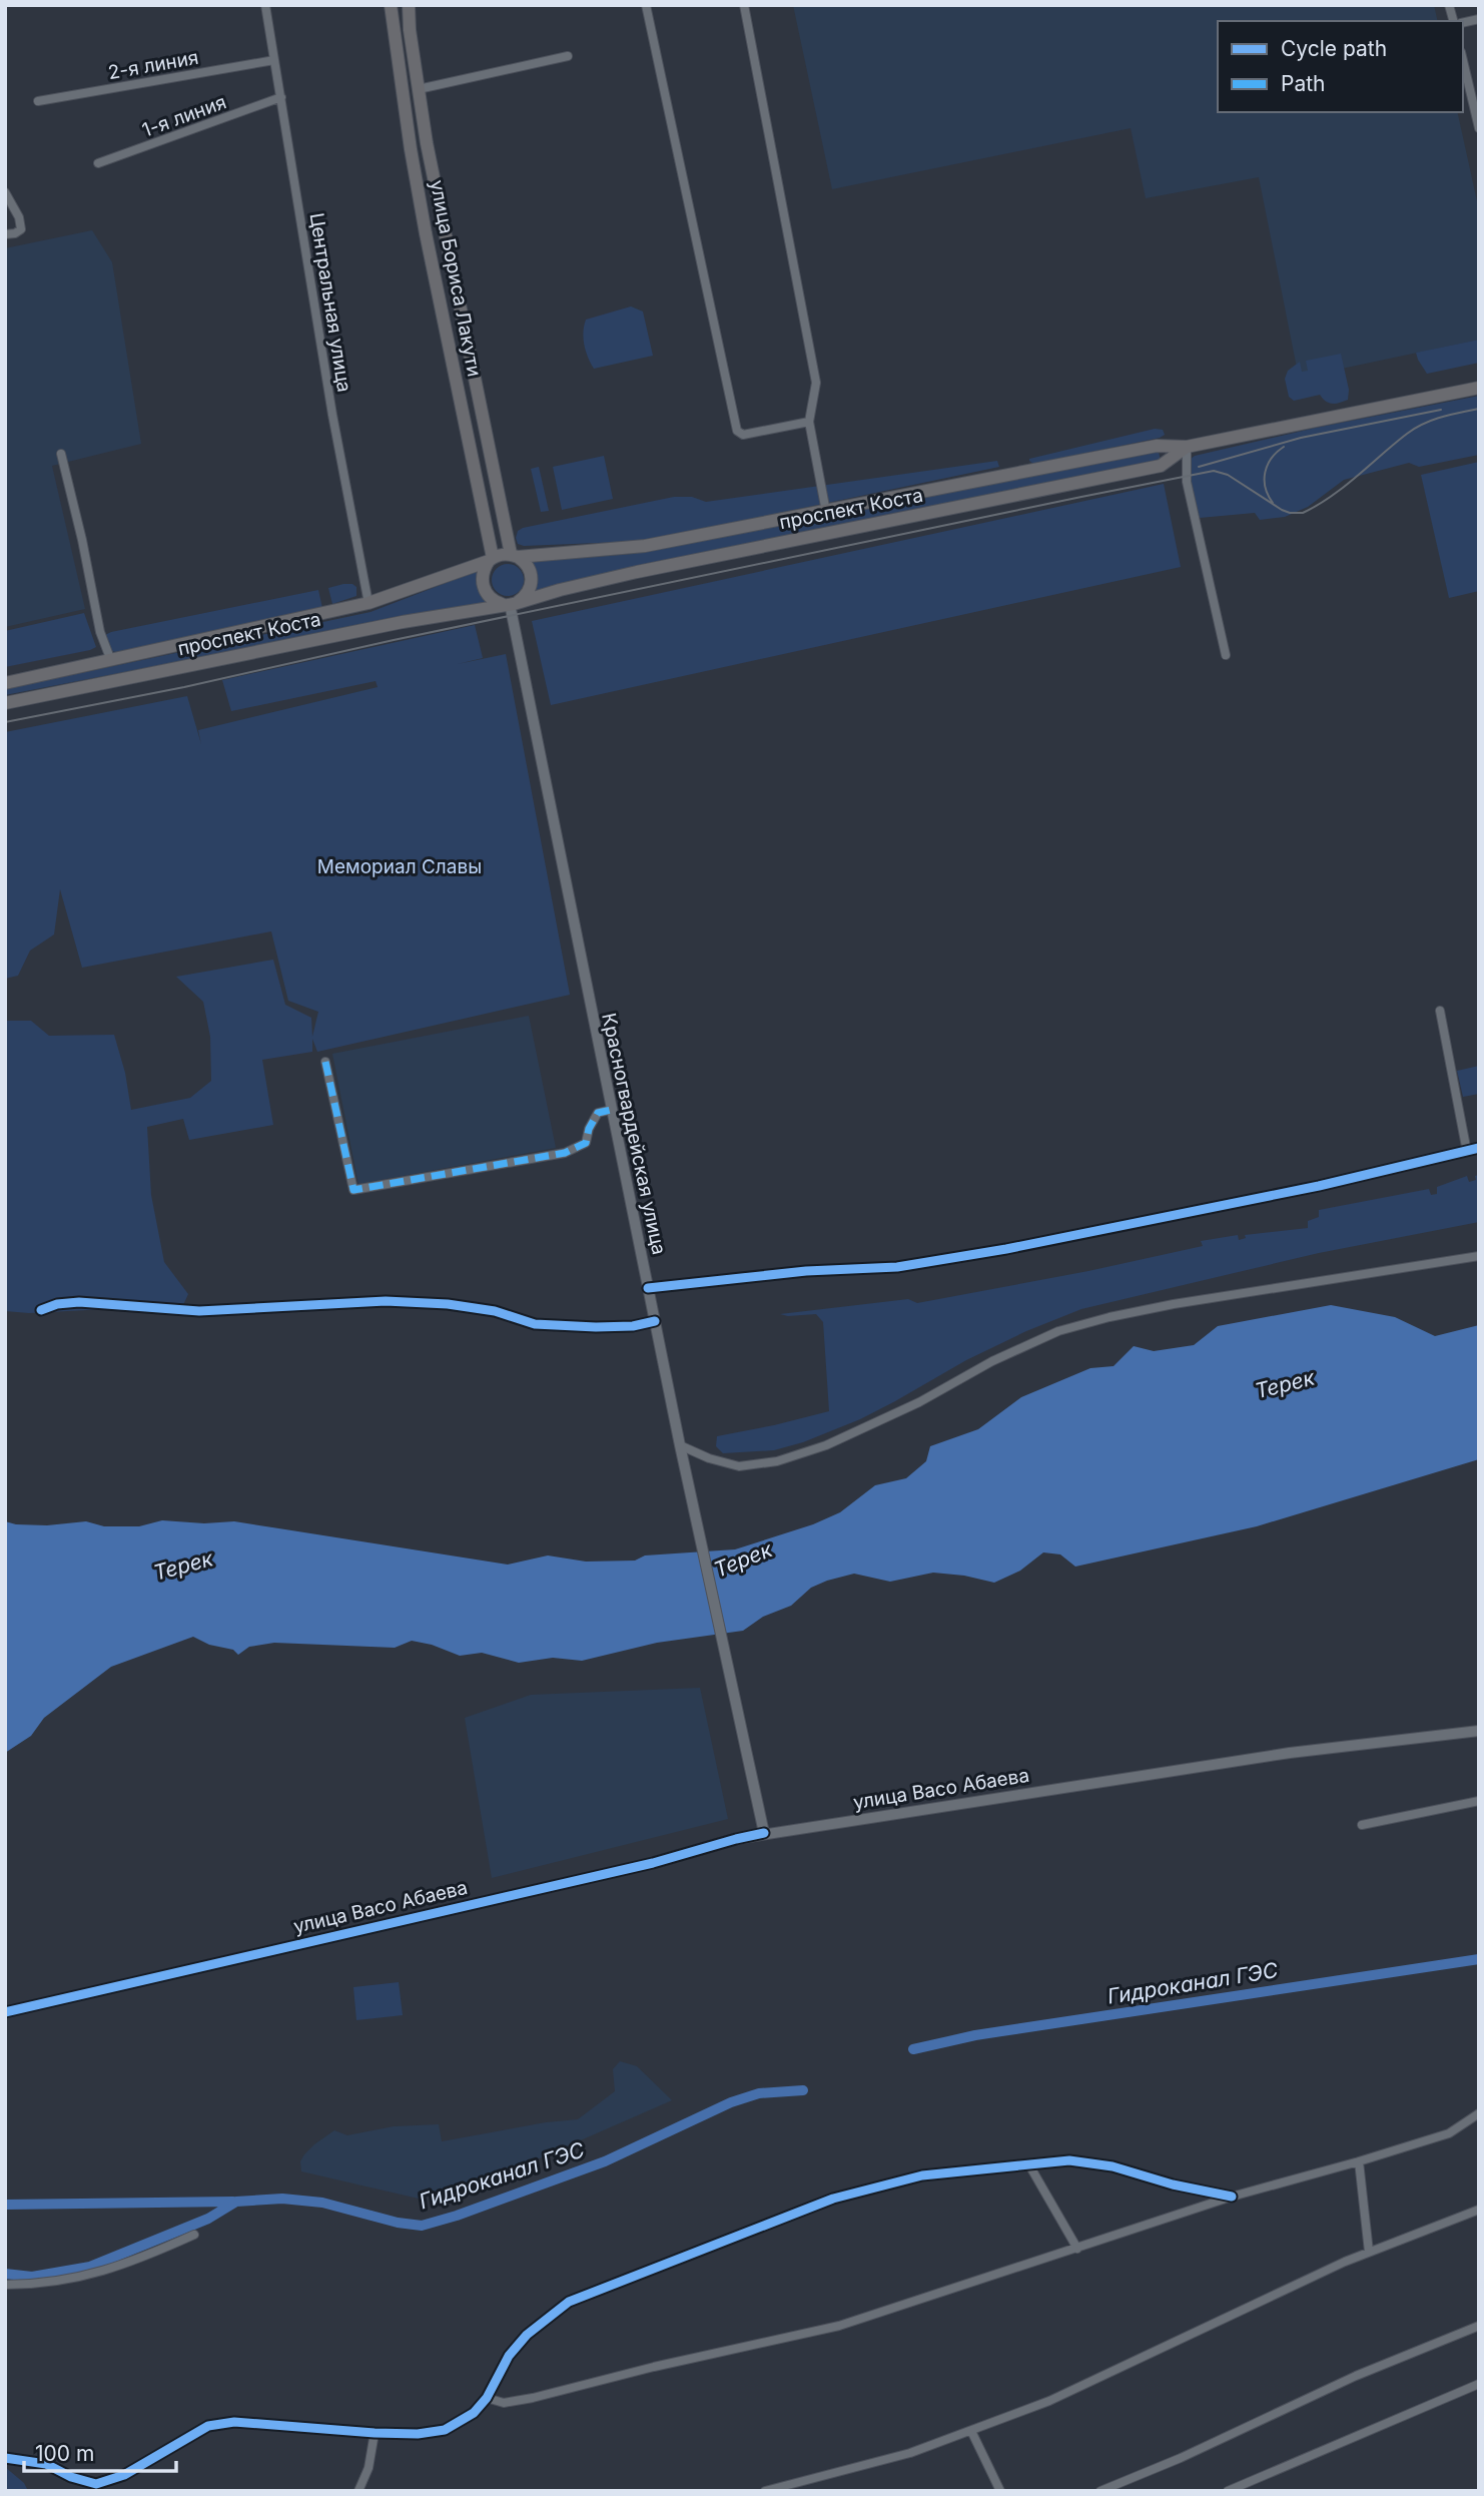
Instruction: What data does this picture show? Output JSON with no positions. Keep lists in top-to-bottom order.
{
  "streets": {
    "main road": [
      "улица Бориса Лакути",
      "проспект Коста",
      "Красногвардейская улица",
      "улица Васо Абаева"
    ],
    "street": ["2-я линия", "1-я линия", "Центральная улица"]
  },
  "crossings": [
    ["2-я линия", "Центральная улица"],
    ["1-я линия", "Центральная улица"],
    ["улица Бориса Лакути", "проспект Коста"],
    ["улица Бориса Лакути", "Красногвардейская улица"],
    ["Центральная улица", "проспект Коста"],
    ["проспект Коста", "Красногвардейская улица"],
    ["Красногвардейская улица", "улица Васо Абаева"]
  ],
  "water": ["Терек", "Гидроканал ГЭС"],
  "parks": ["Мемориал Славы"],
  "legend": ["Cycle path", "Path"],
  "scale_bar": "100 m"
}
